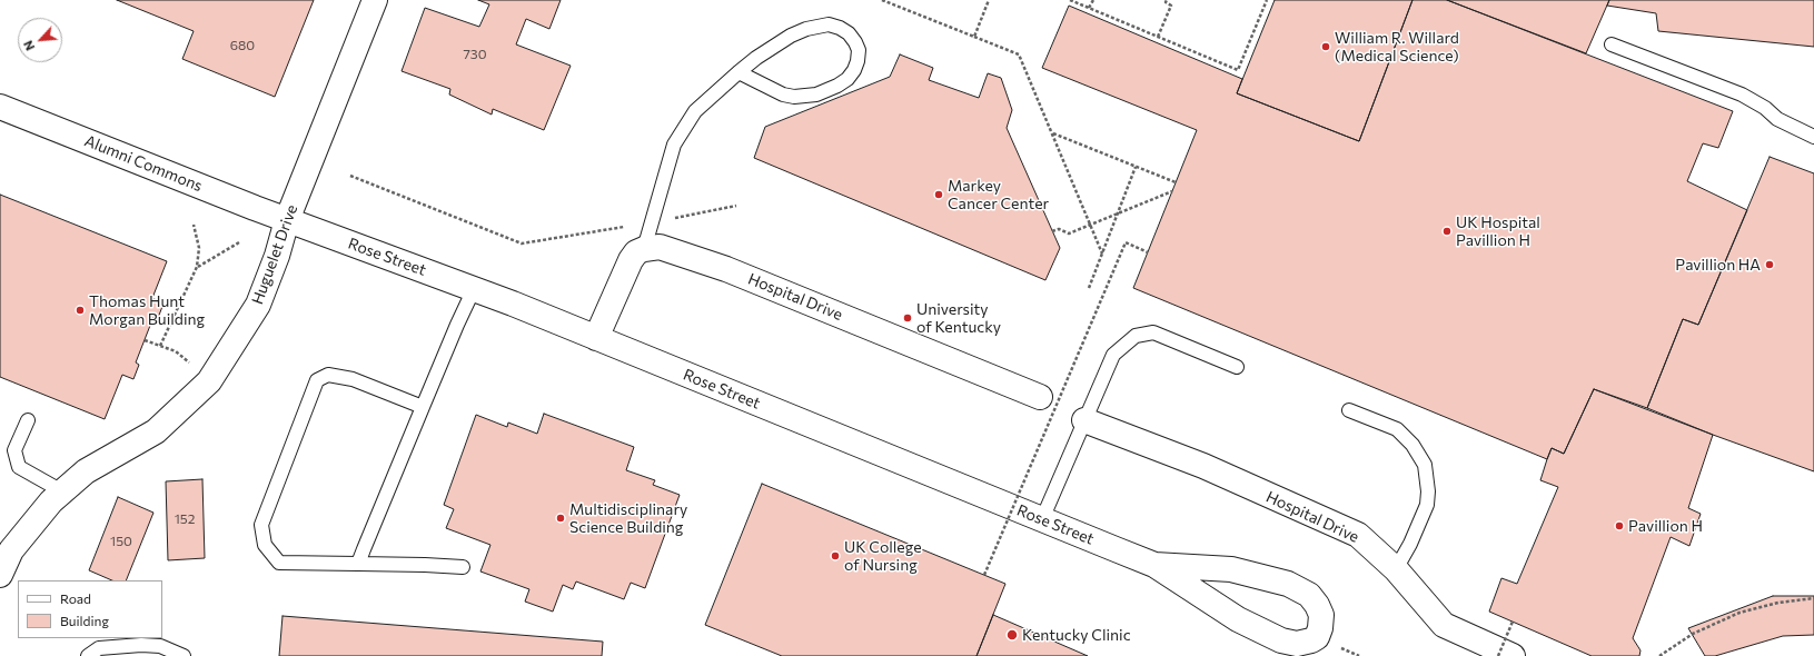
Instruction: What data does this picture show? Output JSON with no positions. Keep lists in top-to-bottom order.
{
  "streets": {
    "street": [
      "Alumni Commons",
      "Huguelet Drive",
      "Rose Street",
      "Hospital Drive"
    ]
  },
  "crossings": [
    ["Alumni Commons", "Huguelet Drive"],
    ["Alumni Commons", "Rose Street"],
    ["Huguelet Drive", "Rose Street"]
  ],
  "places": [
    "William R. Willard (Medical Science)",
    "Markey Cancer Center",
    "UK Hospital Pavillion H",
    "Pavillion HA",
    "Thomas Hunt Morgan Building",
    "University of Kentucky",
    "Multidisciplinary Science Building",
    "Pavillion H",
    "UK College of Nursing",
    "Kentucky Clinic"
  ],
  "house_numbers": [
    "680",
    "730",
    "152",
    "150"
  ],
  "legend": ["Road", "Building"],
  "north": "bottom left"
}
